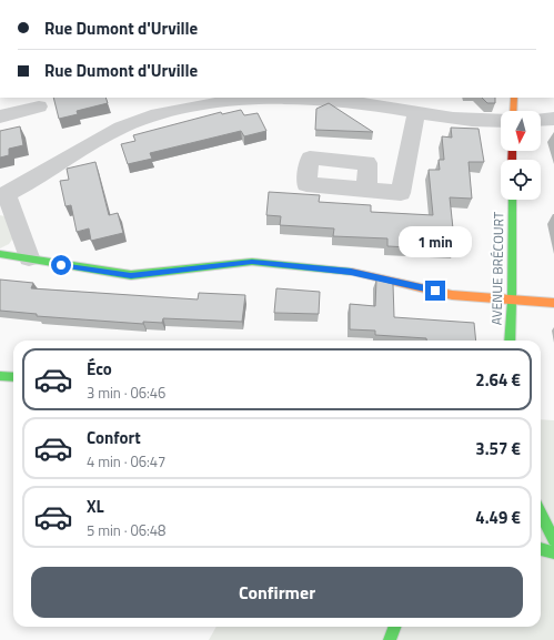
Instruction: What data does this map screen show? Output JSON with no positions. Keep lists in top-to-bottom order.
{
  "streets": {
    "street": ["AVENUE BRÉCOURT"]
  },
  "north": "bottom",
  "page": {
    "banner": ["Rue Dumont d'Urville", "Rue Dumont d'Urville"],
    "bubble": "1 min",
    "list": [
      {
        "name": "Éco",
        "note": "3 min · 06:46",
        "value": "2.64 €"
      },
      {
        "name": "Confort",
        "note": "4 min · 06:47",
        "value": "3.57 €"
      },
      {
        "name": "XL",
        "note": "5 min · 06:48",
        "value": "4.49 €"
      }
    ],
    "buttons": "Confirmer"
  }
}
